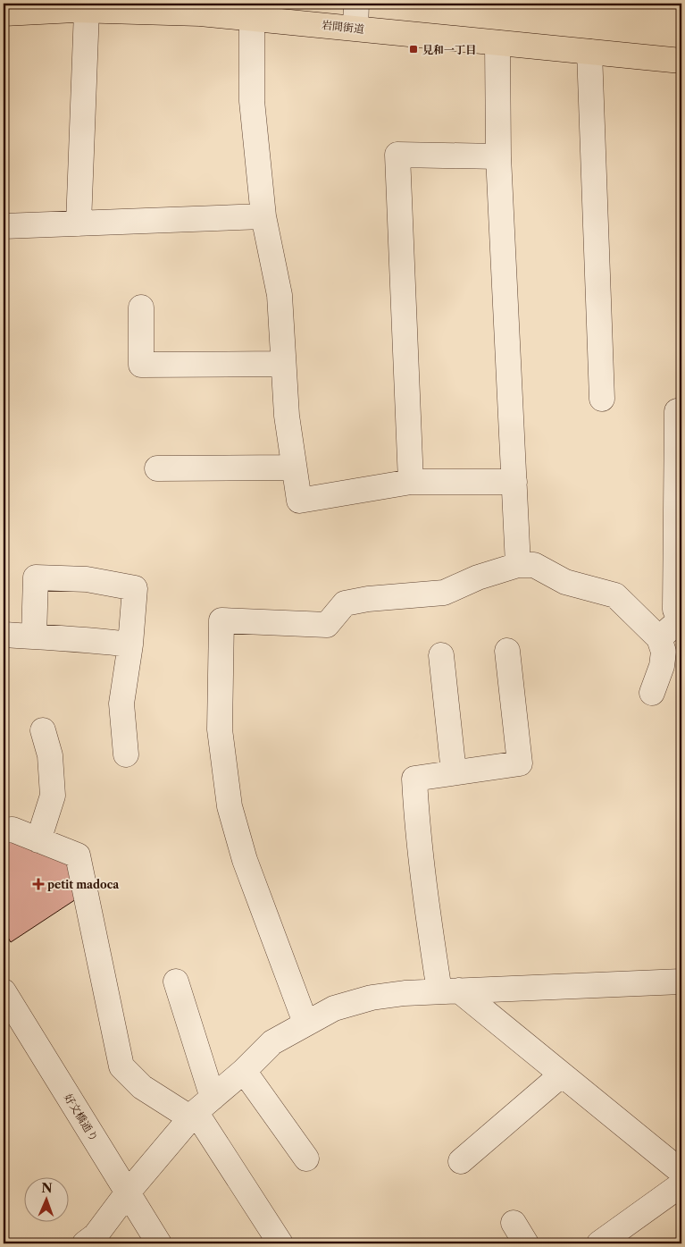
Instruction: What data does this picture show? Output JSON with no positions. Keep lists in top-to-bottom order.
{
  "streets": {
    "main road": ["岩間街道"],
    "street": ["好文橋通り"]
  },
  "places": {
    "transit": ["見和一丁目"],
    "health": ["petit madoca"]
  },
  "north": "top"
}
